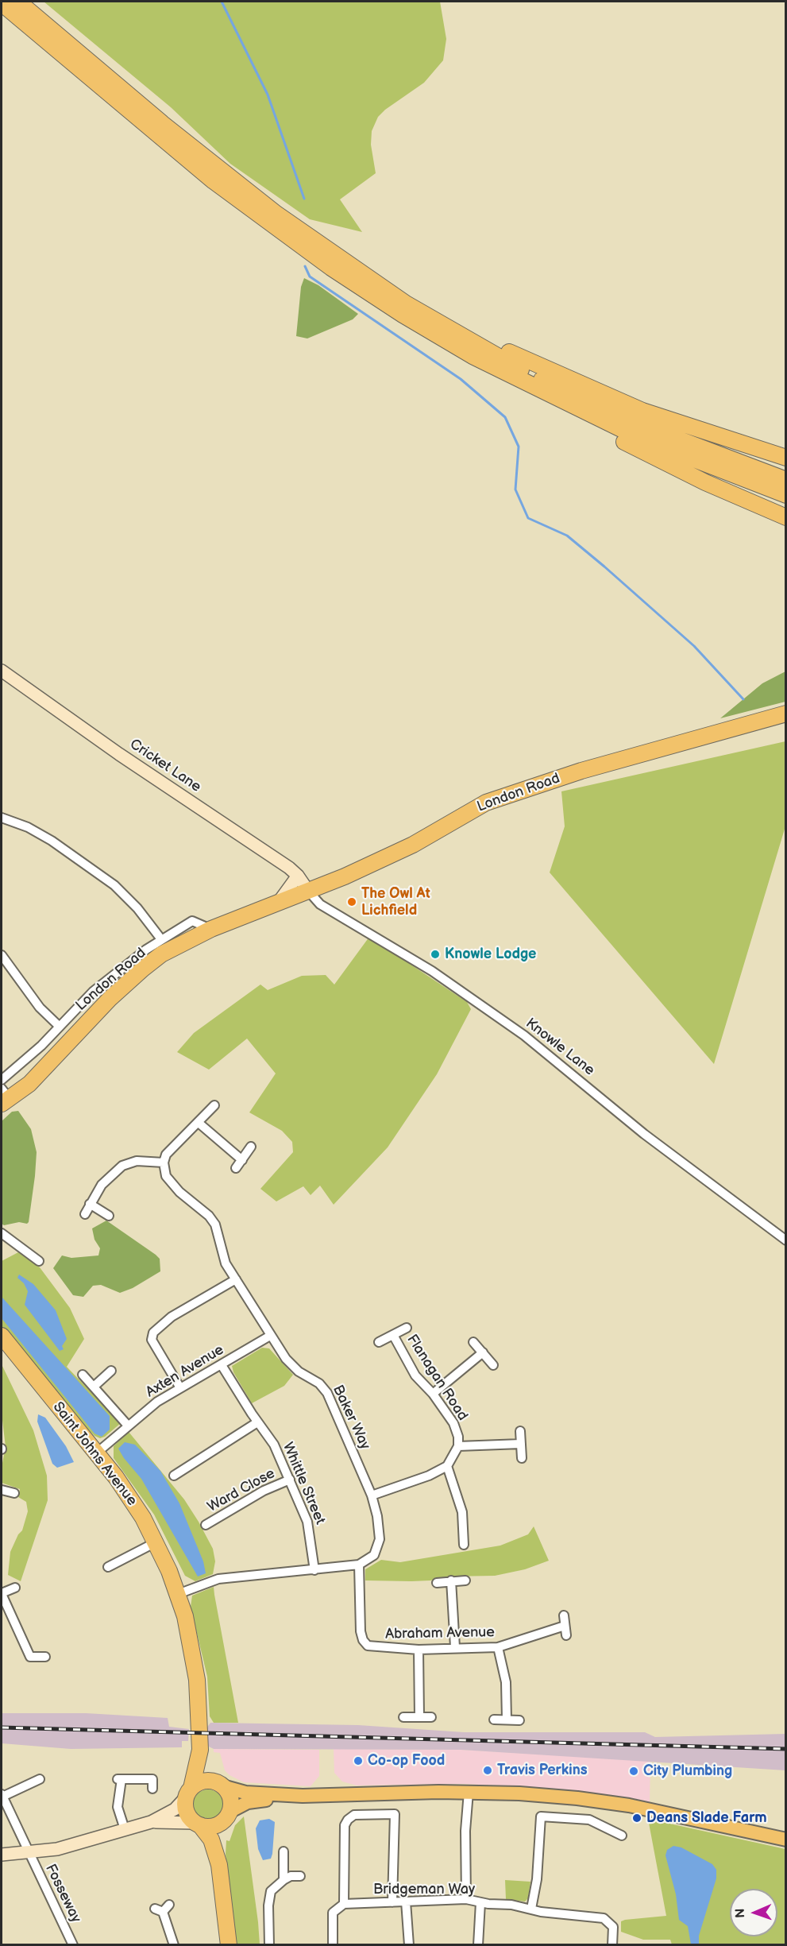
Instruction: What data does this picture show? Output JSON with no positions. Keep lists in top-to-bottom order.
{
  "streets": {
    "highway": ["London Road", "Saint Johns Avenue"],
    "street": [
      "Cricket Lane",
      "Knowle Lane",
      "Axten Avenue",
      "Flanagan Road",
      "Baker Way",
      "Whittle Street",
      "Ward Close",
      "Abraham Avenue",
      "Bridgeman Way",
      "Fosseway"
    ]
  },
  "crossings": [
    ["Cricket Lane", "London Road"],
    ["Cricket Lane", "Knowle Lane"],
    ["London Road", "Knowle Lane"],
    ["Axten Avenue", "Baker Way"],
    ["Axten Avenue", "Saint Johns Avenue"],
    ["Axten Avenue", "Whittle Street"],
    ["Baker Way", "Abraham Avenue"],
    ["Whittle Street", "Ward Close"]
  ],
  "places": [
    "The Owl At Lichfield",
    "Knowle Lodge",
    "Co-op Food",
    "Travis Perkins",
    "City Plumbing",
    "Deans Slade Farm"
  ],
  "north": "left"
}
